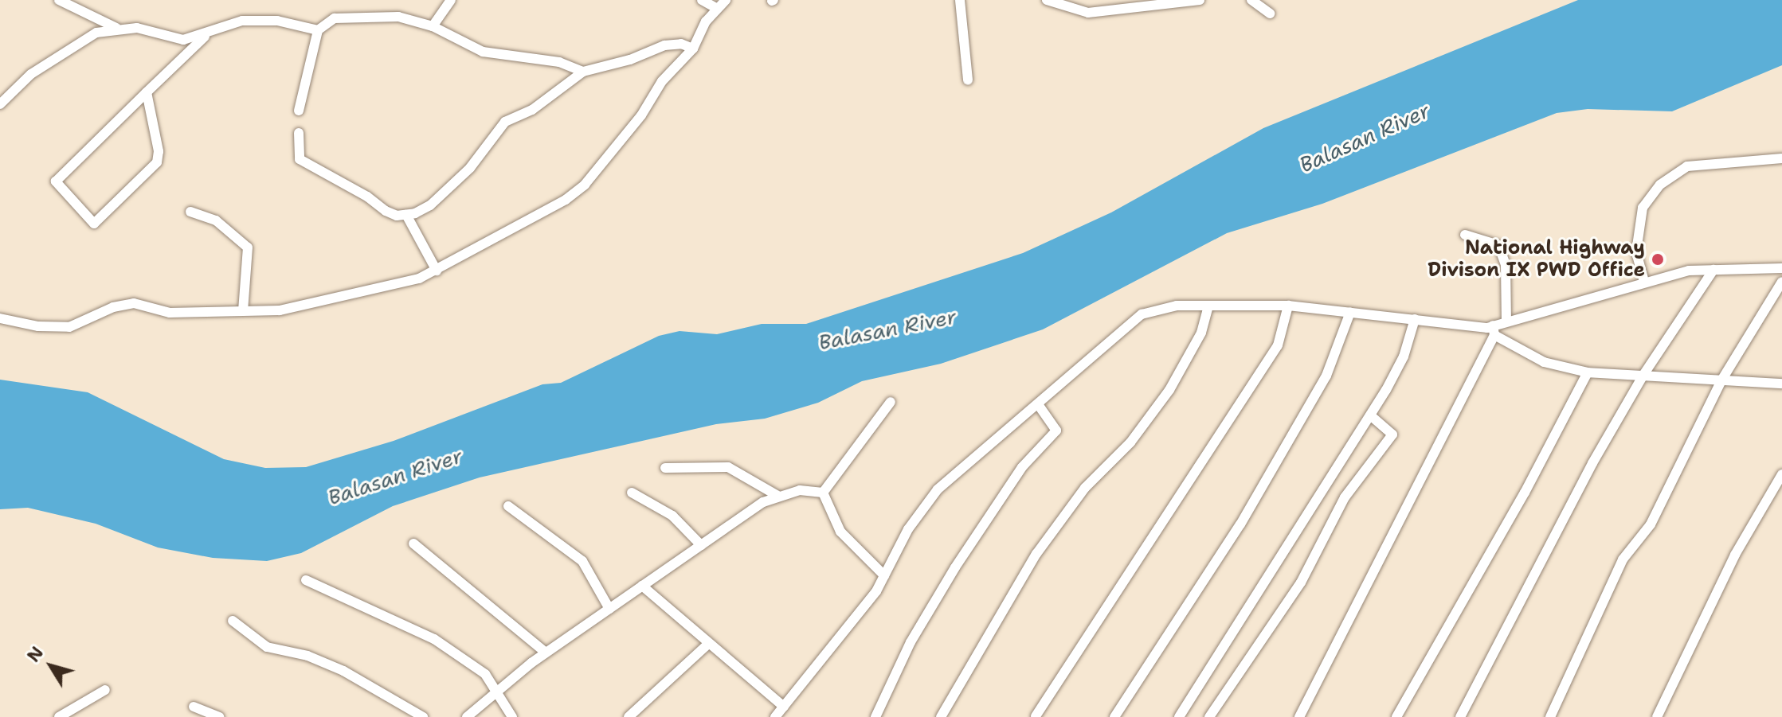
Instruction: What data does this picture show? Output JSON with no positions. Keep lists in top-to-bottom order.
{
  "water": ["Balasan River"],
  "places": ["National Highway Divison IX PWD Office"],
  "north": "top left"
}
